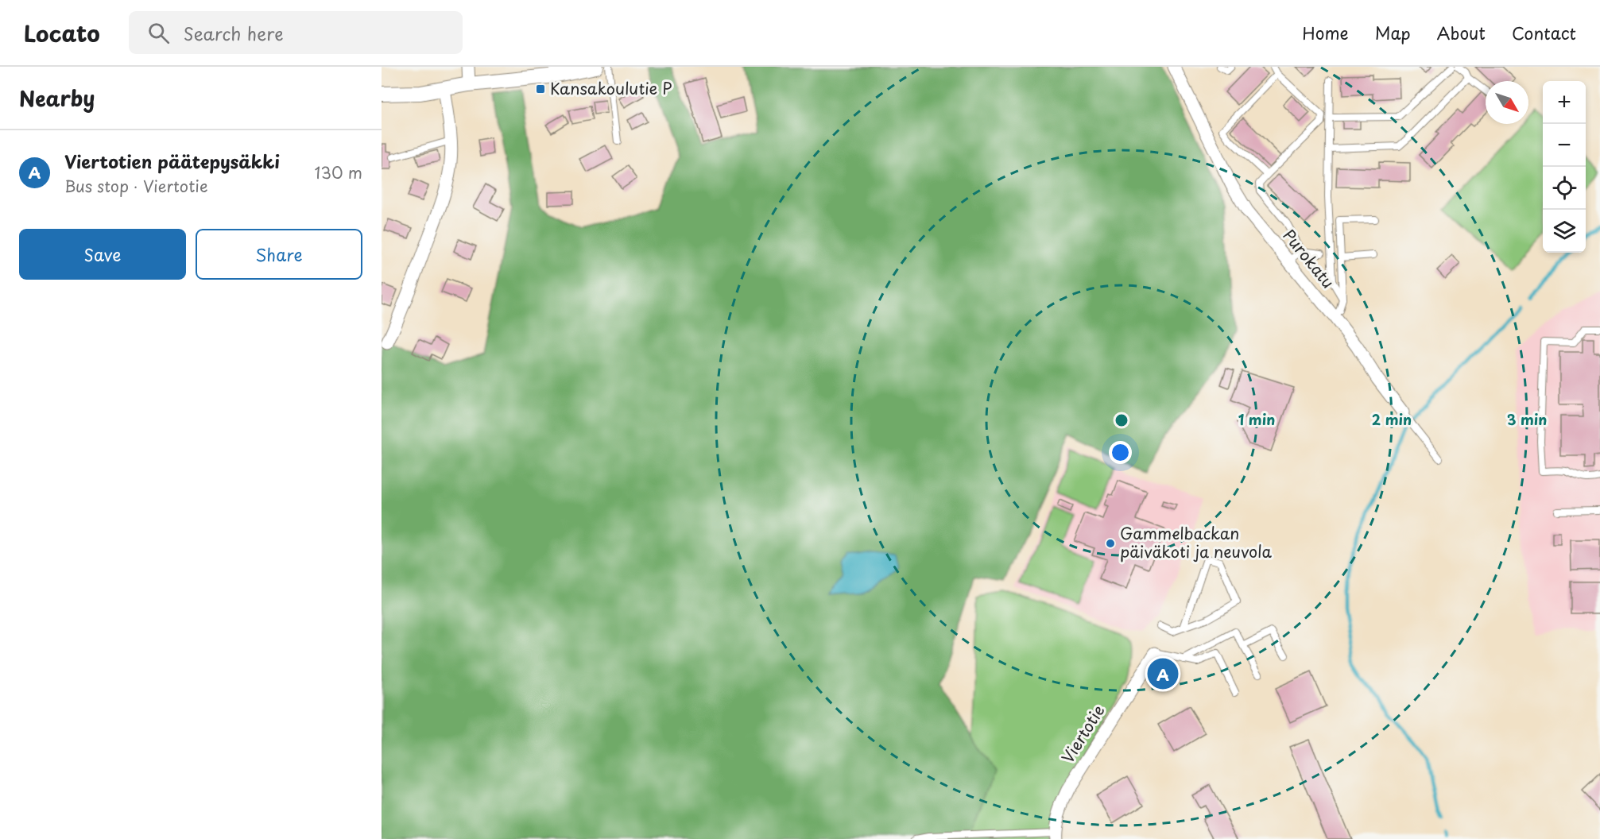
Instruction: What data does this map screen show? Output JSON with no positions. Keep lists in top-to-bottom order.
{
  "streets": {
    "street": ["Purokatu", "Viertotie"]
  },
  "places": {
    "transit": ["Kansakoulutie P"],
    "other": ["Gammelbackan päiväkoti ja neuvola"]
  },
  "north": "bottom right",
  "page": {
    "header": "Locato",
    "search": "Search here",
    "nav": [
      "Home",
      "Map",
      "About",
      "Contact"
    ],
    "heading": "Nearby",
    "map_buttons": ["+", "−"],
    "list": [
      {
        "mark": "A",
        "name": "Viertotien päätepysäkki",
        "note": "Bus stop · Viertotie",
        "value": "130 m"
      }
    ],
    "buttons": ["Save", "Share"],
    "pins": "A"
  },
  "rings": ["1 min", "2 min", "3 min"]
}
